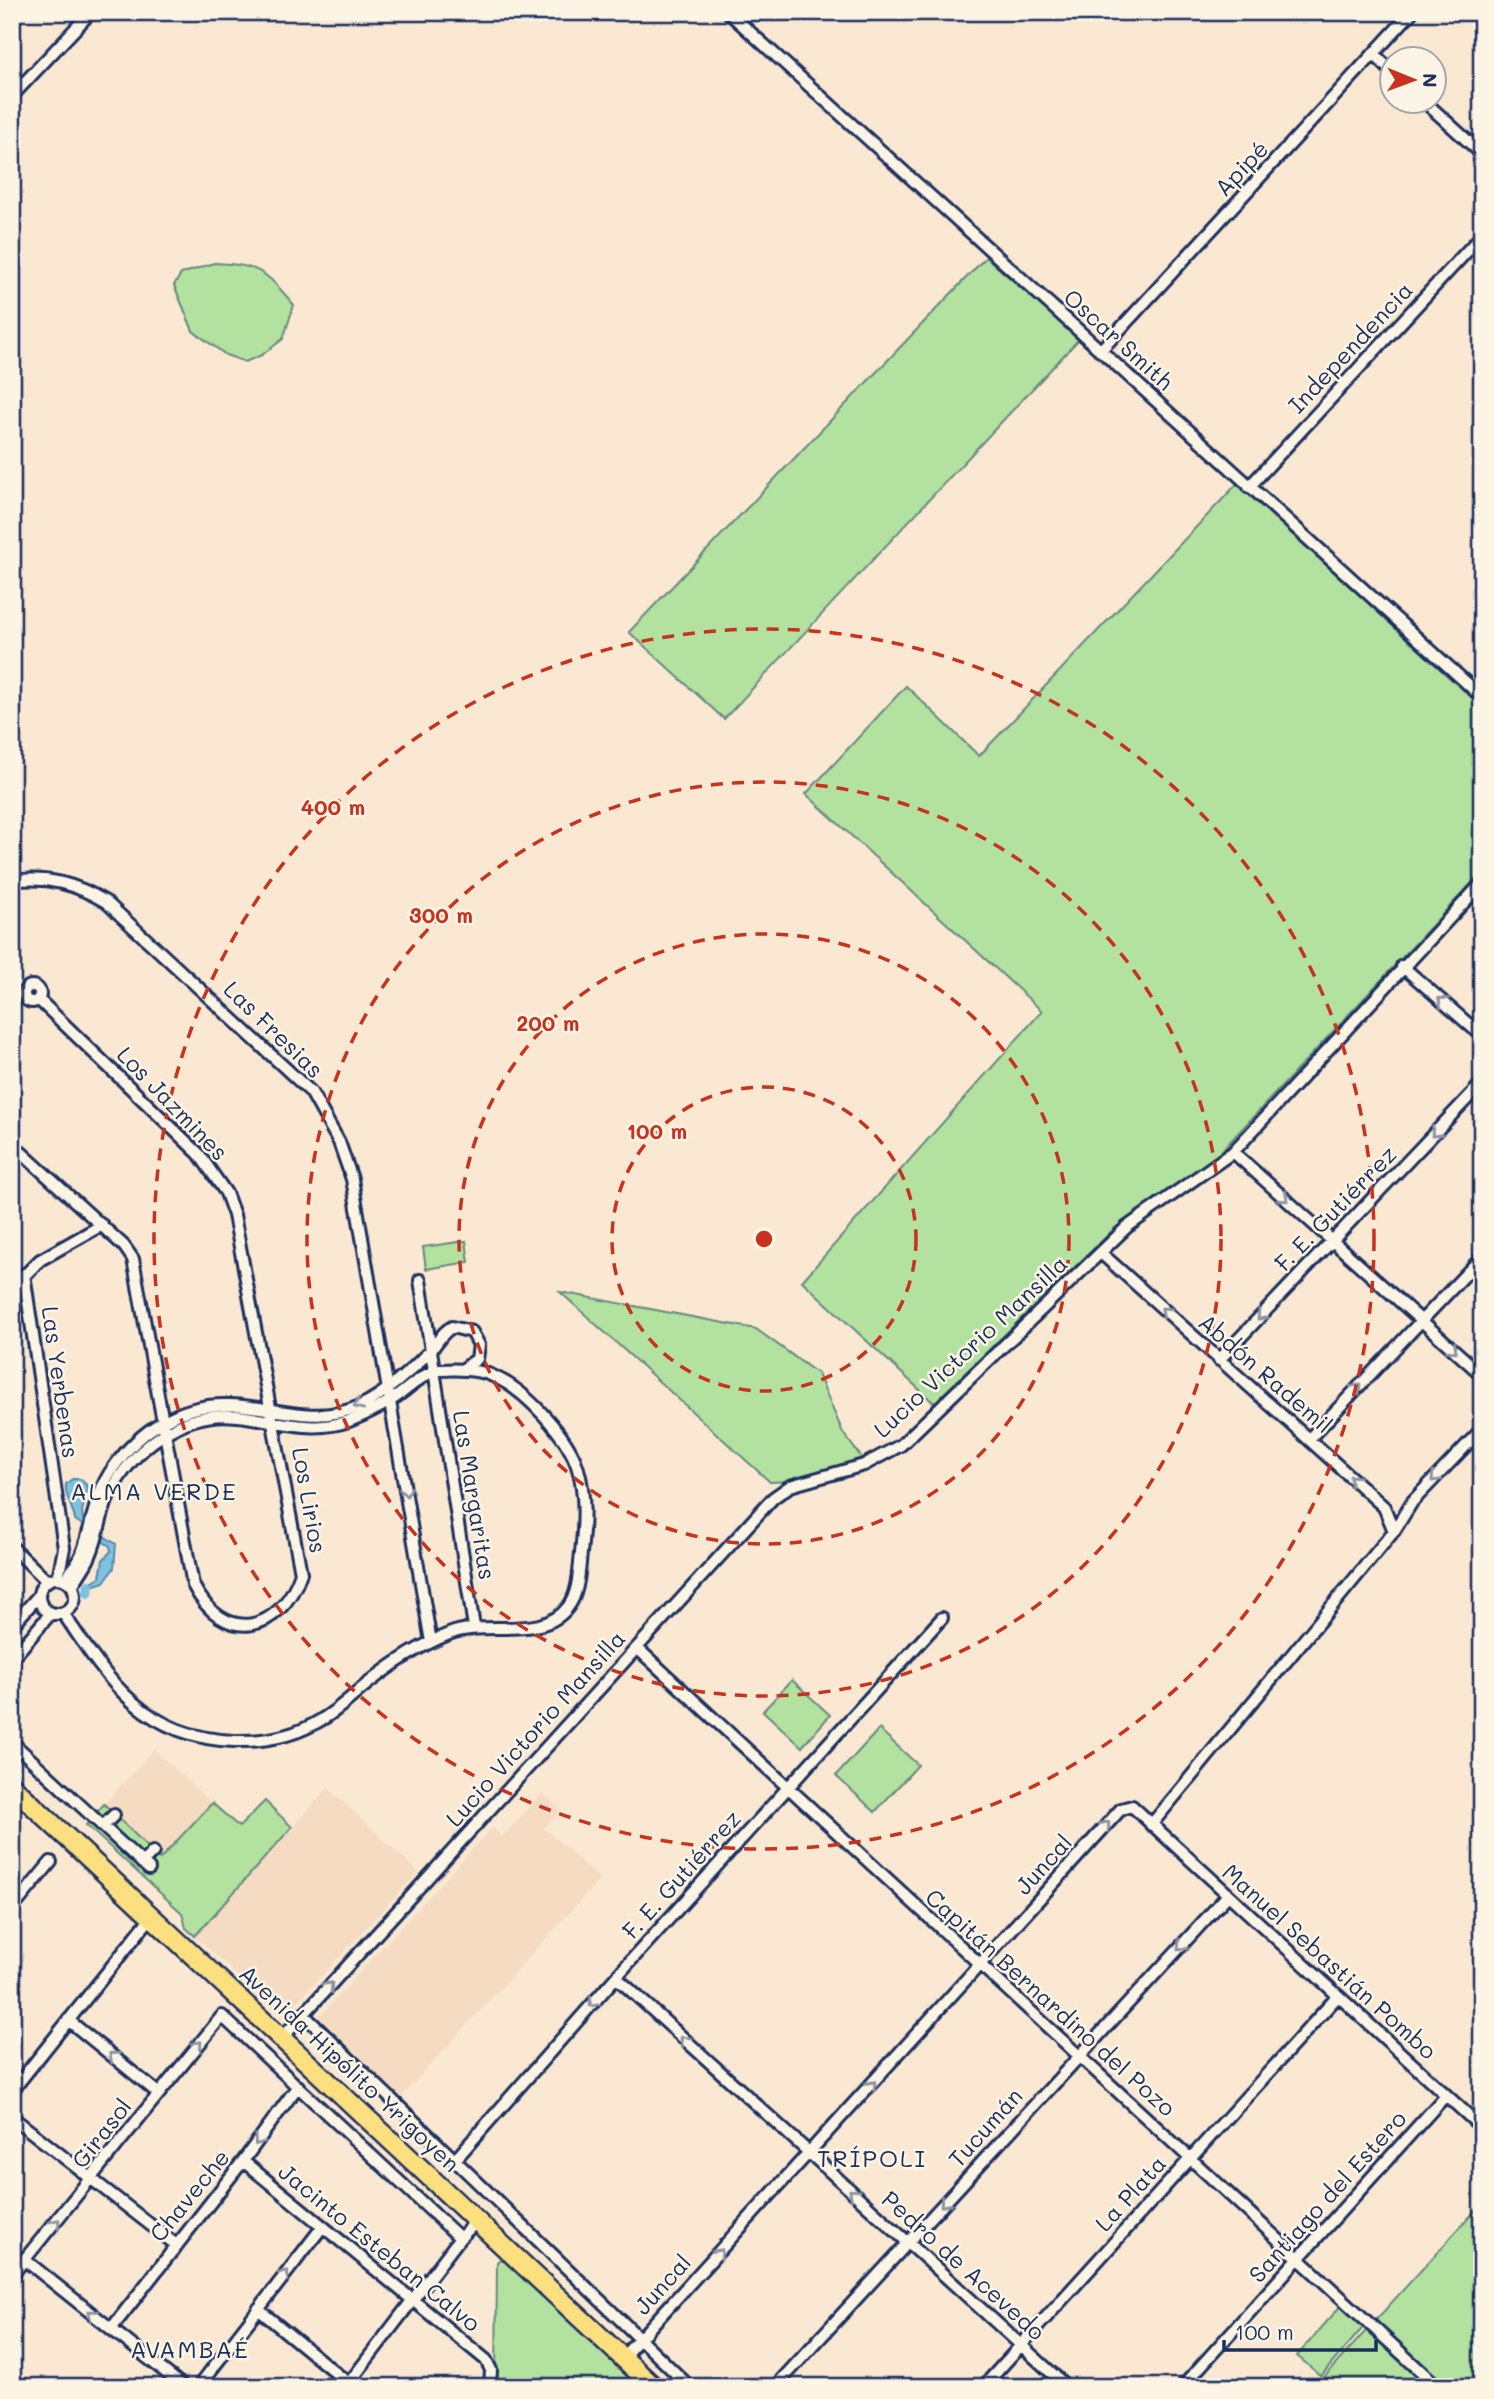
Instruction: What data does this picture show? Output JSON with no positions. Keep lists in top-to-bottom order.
{
  "streets": {
    "main road": ["Avenida Hipólito Yrigoyen"],
    "street": [
      "Apipé",
      "Oscar Smith",
      "Independencia",
      "Las Fresias",
      "Los Jazmines",
      "F. E. Gutiérrez",
      "Lucio Victorio Mansilla",
      "Abdón Rademil",
      "Las Yerbenas",
      "Las Margaritas",
      "Los Lirios",
      "Juncal",
      "Manuel Sebastián Pombo",
      "Capitán Bernardino del Pozo",
      "Tucumán",
      "Girasol",
      "La Plata",
      "Chaveche",
      "Santiago del Estero",
      "Jacinto Esteban Calvo",
      "Pedro de Acevedo"
    ]
  },
  "crossings": [
    ["Apipé", "Oscar Smith"],
    ["Oscar Smith", "Independencia"],
    ["Los Jazmines", "Los Lirios"],
    ["F. E. Gutiérrez", "Abdón Rademil"],
    ["F. E. Gutiérrez", "Capitán Bernardino del Pozo"],
    ["F. E. Gutiérrez", "Pedro de Acevedo"],
    ["Lucio Victorio Mansilla", "Abdón Rademil"],
    ["Lucio Victorio Mansilla", "Capitán Bernardino del Pozo"],
    ["Lucio Victorio Mansilla", "Avenida Hipólito Yrigoyen"],
    ["Juncal", "Manuel Sebastián Pombo"],
    ["Juncal", "Capitán Bernardino del Pozo"],
    ["Juncal", "Avenida Hipólito Yrigoyen"],
    ["Juncal", "Pedro de Acevedo"],
    ["Manuel Sebastián Pombo", "Tucumán"],
    ["Manuel Sebastián Pombo", "La Plata"],
    ["Manuel Sebastián Pombo", "Santiago del Estero"],
    ["Capitán Bernardino del Pozo", "Tucumán"],
    ["Capitán Bernardino del Pozo", "La Plata"],
    ["Capitán Bernardino del Pozo", "Santiago del Estero"],
    ["Tucumán", "Pedro de Acevedo"],
    ["Girasol", "Chaveche"],
    ["La Plata", "Pedro de Acevedo"],
    ["Chaveche", "Jacinto Esteban Calvo"]
  ],
  "one_way": [
    "F. E. Gutiérrez",
    "Abdón Rademil",
    "Juncal",
    "Tucumán",
    "Pedro de Acevedo"
  ],
  "districts": ["ALMA VERDE", "TRÍPOLI", "AVAMBAÉ"],
  "scale_bar": "100 m",
  "north": "right",
  "rings": [
    "400 m",
    "300 m",
    "200 m",
    "100 m"
  ]
}
